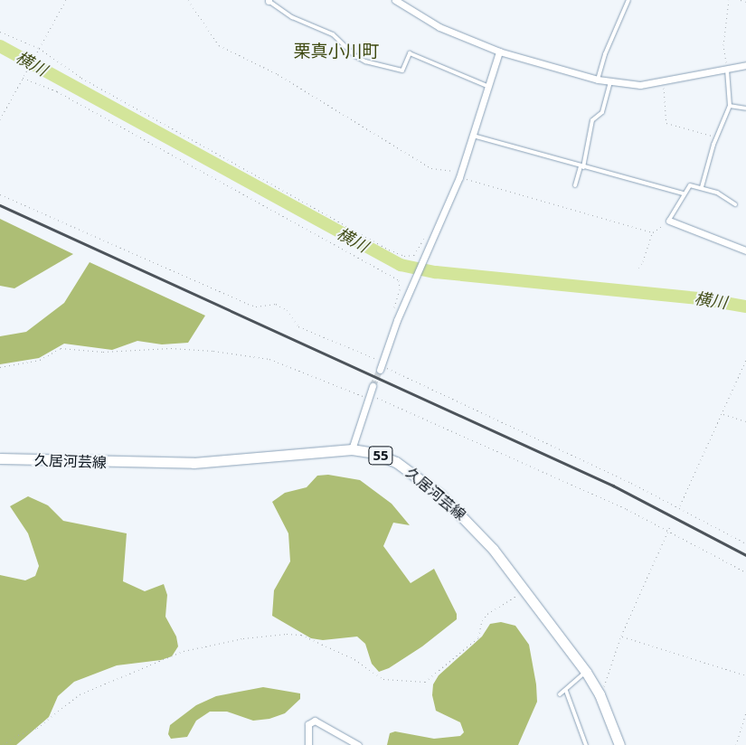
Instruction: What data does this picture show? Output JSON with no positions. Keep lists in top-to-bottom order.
{
  "streets": {
    "main road": ["55", "久居河芸線"]
  },
  "districts": ["栗真小川町"],
  "water": ["横川"]
}
